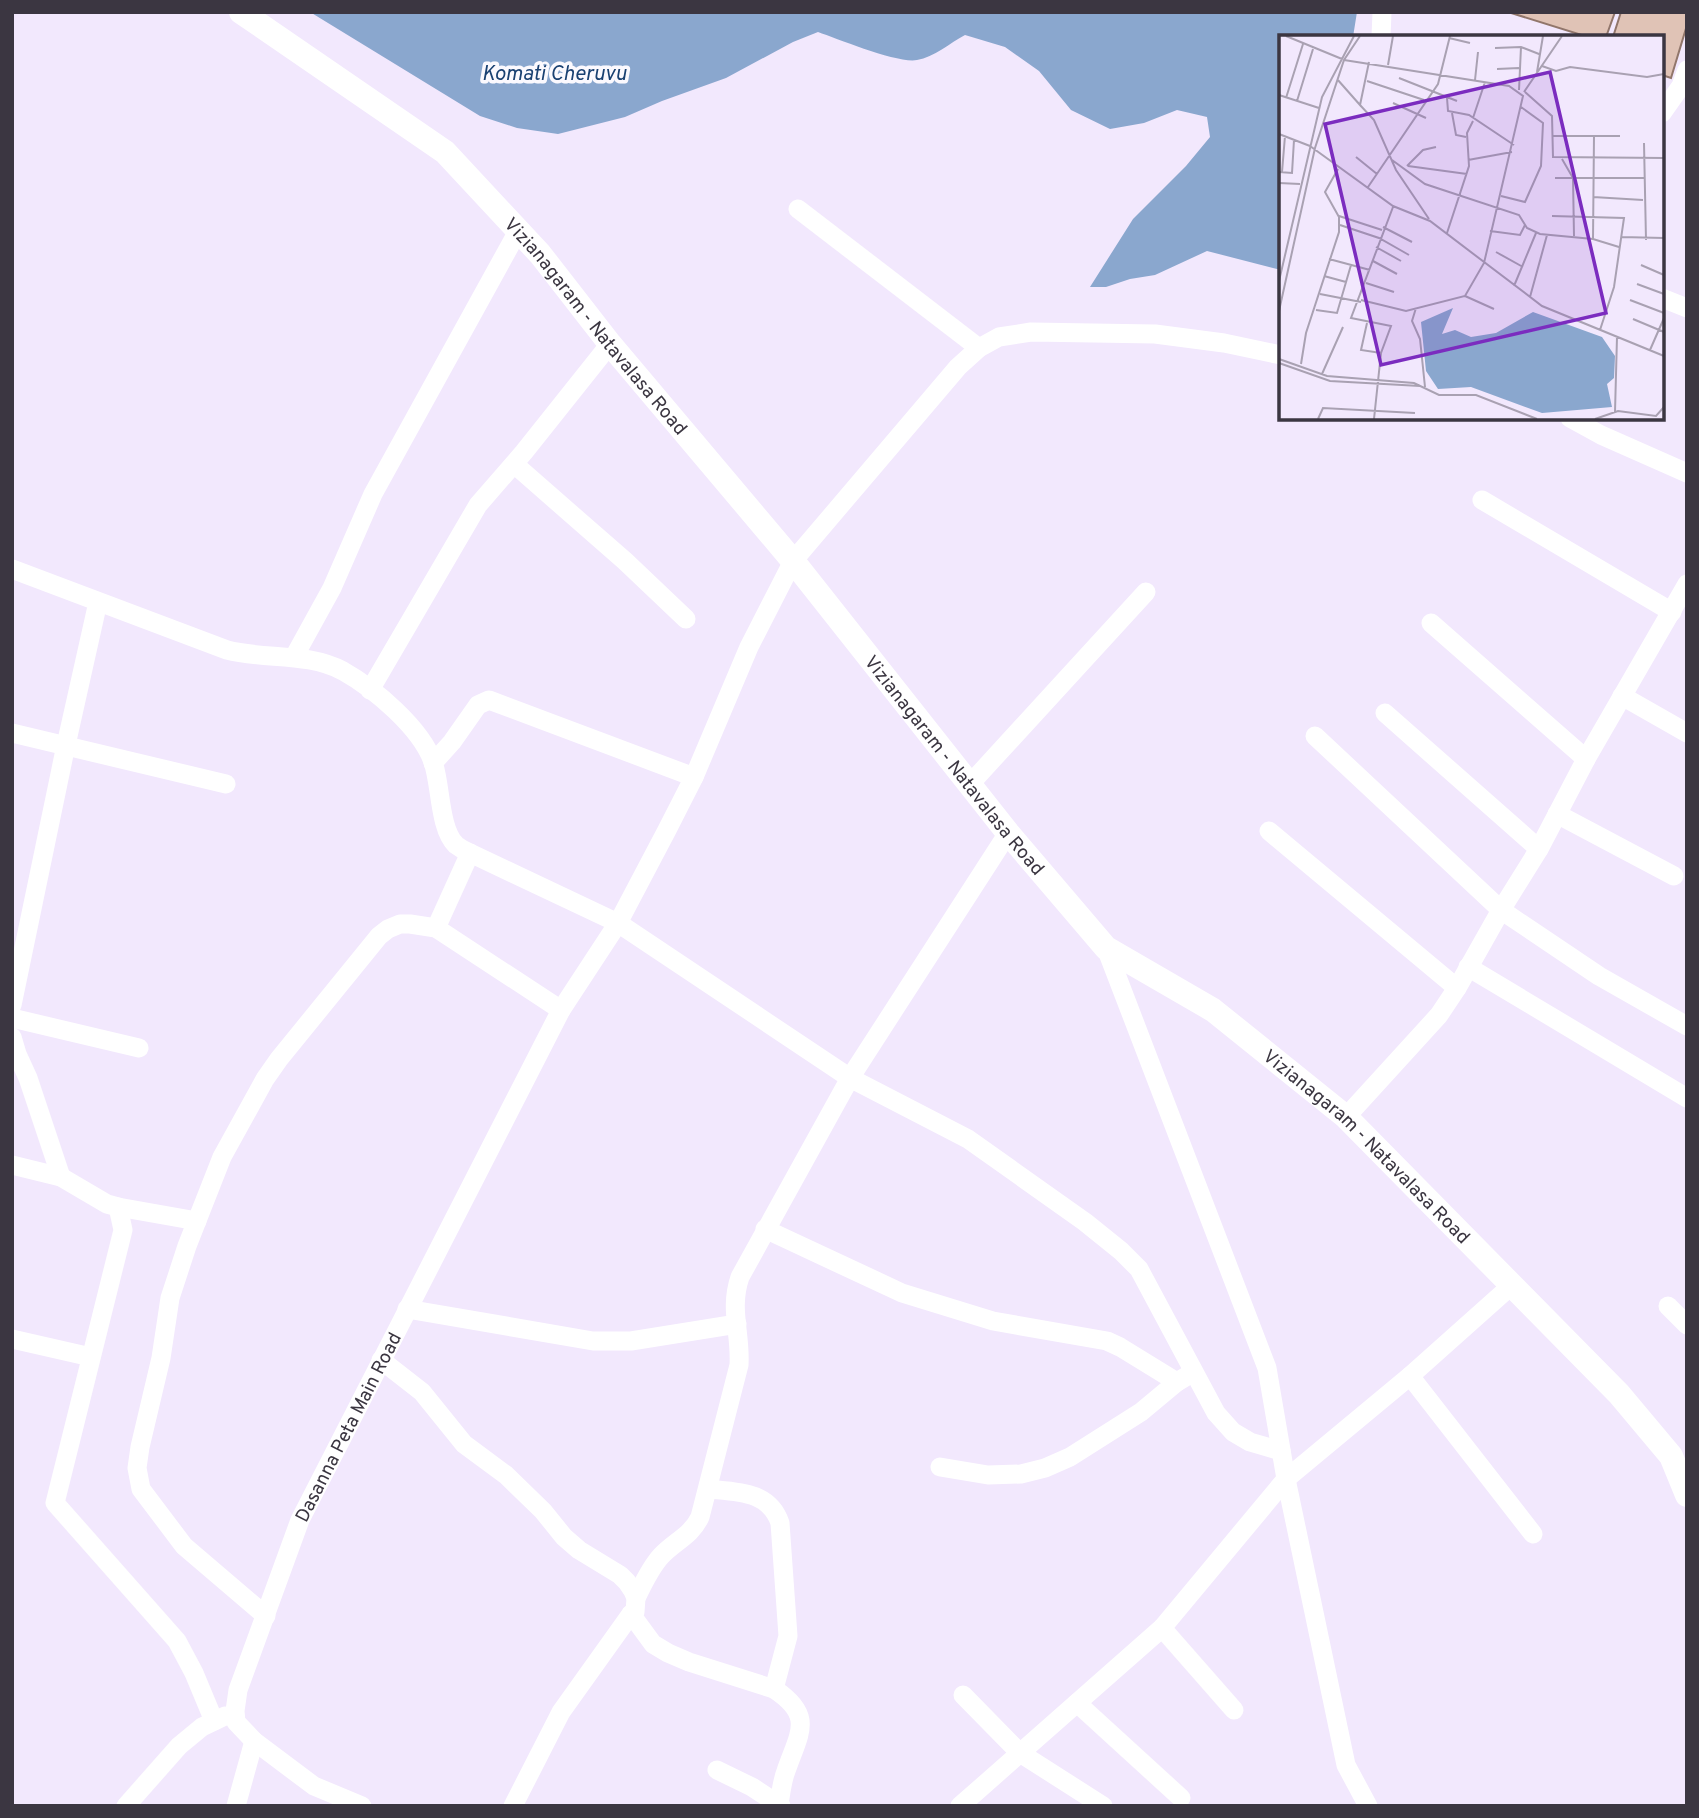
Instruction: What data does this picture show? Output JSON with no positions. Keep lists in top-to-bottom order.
{
  "streets": {
    "main road": ["Vizianagaram - Natavalasa Road"],
    "street": ["Dasanna Peta Main Road"]
  },
  "crossings": [
    ["Vizianagaram - Natavalasa Road", "Dasanna Peta Main Road"]
  ],
  "water": ["Komati Cheruvu"]
}
